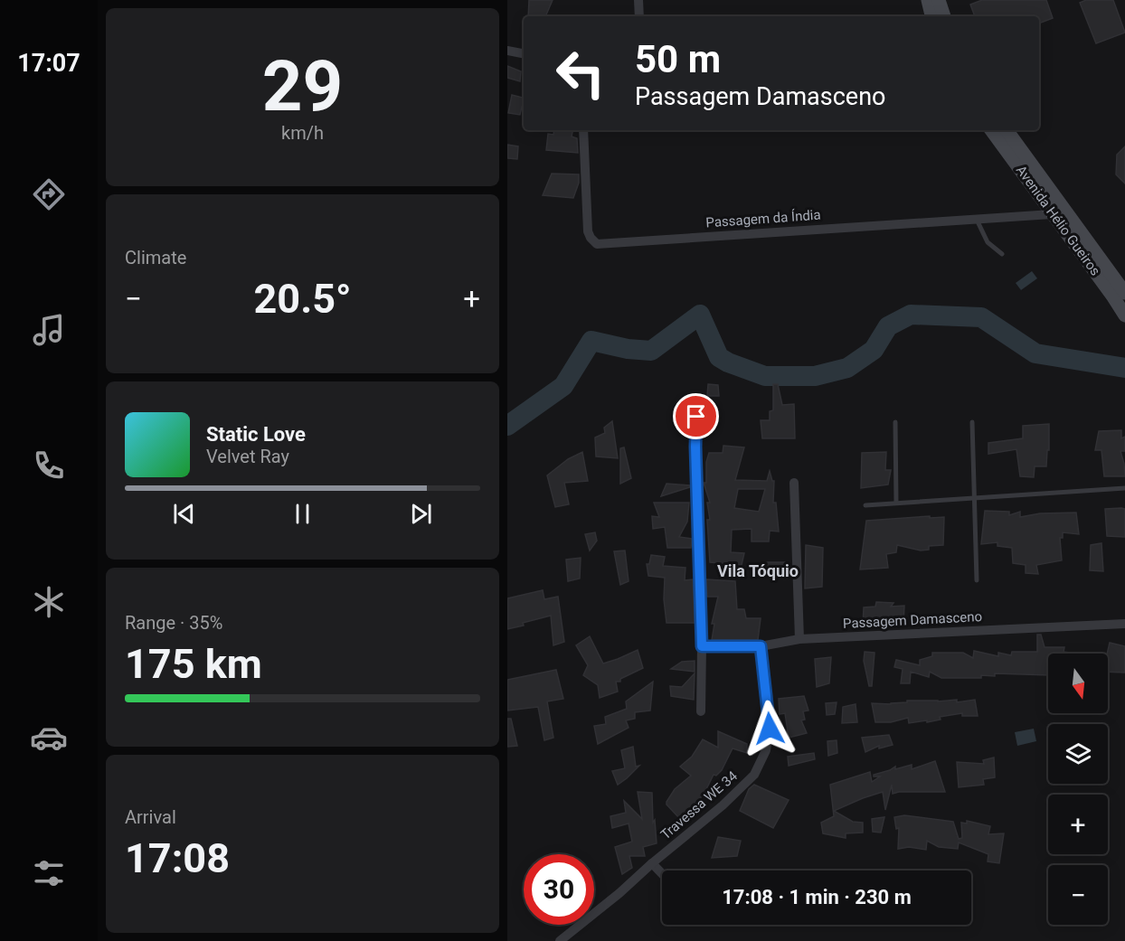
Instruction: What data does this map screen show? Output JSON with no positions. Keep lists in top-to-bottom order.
{
  "streets": {
    "main road": ["Avenida Hélio Gueiros"],
    "street": ["Passagem da Índia", "Passagem Damasceno", "Travessa WE 34"]
  },
  "crossings": [
    ["Passagem da Índia", "Avenida Hélio Gueiros"],
    ["Passagem Damasceno", "Travessa WE 34"]
  ],
  "districts": ["Vila Tóquio"],
  "north": "bottom",
  "page": {
    "tabs": "17:07",
    "tile": [
      ["29", "km/h"],
      "Climate",
      ["Range · 35%", "175 km"],
      ["Arrival", "17:08"]
    ],
    "turn": ["50 m", "Passagem Damasceno"],
    "heat": ["−", "20.5°", "+"],
    "song": ["Static Love", "Velvet Ray"],
    "map_buttons": ["+", "−"],
    "limit": "30",
    "trip": "17:08 · 1 min · 230 m"
  }
}
